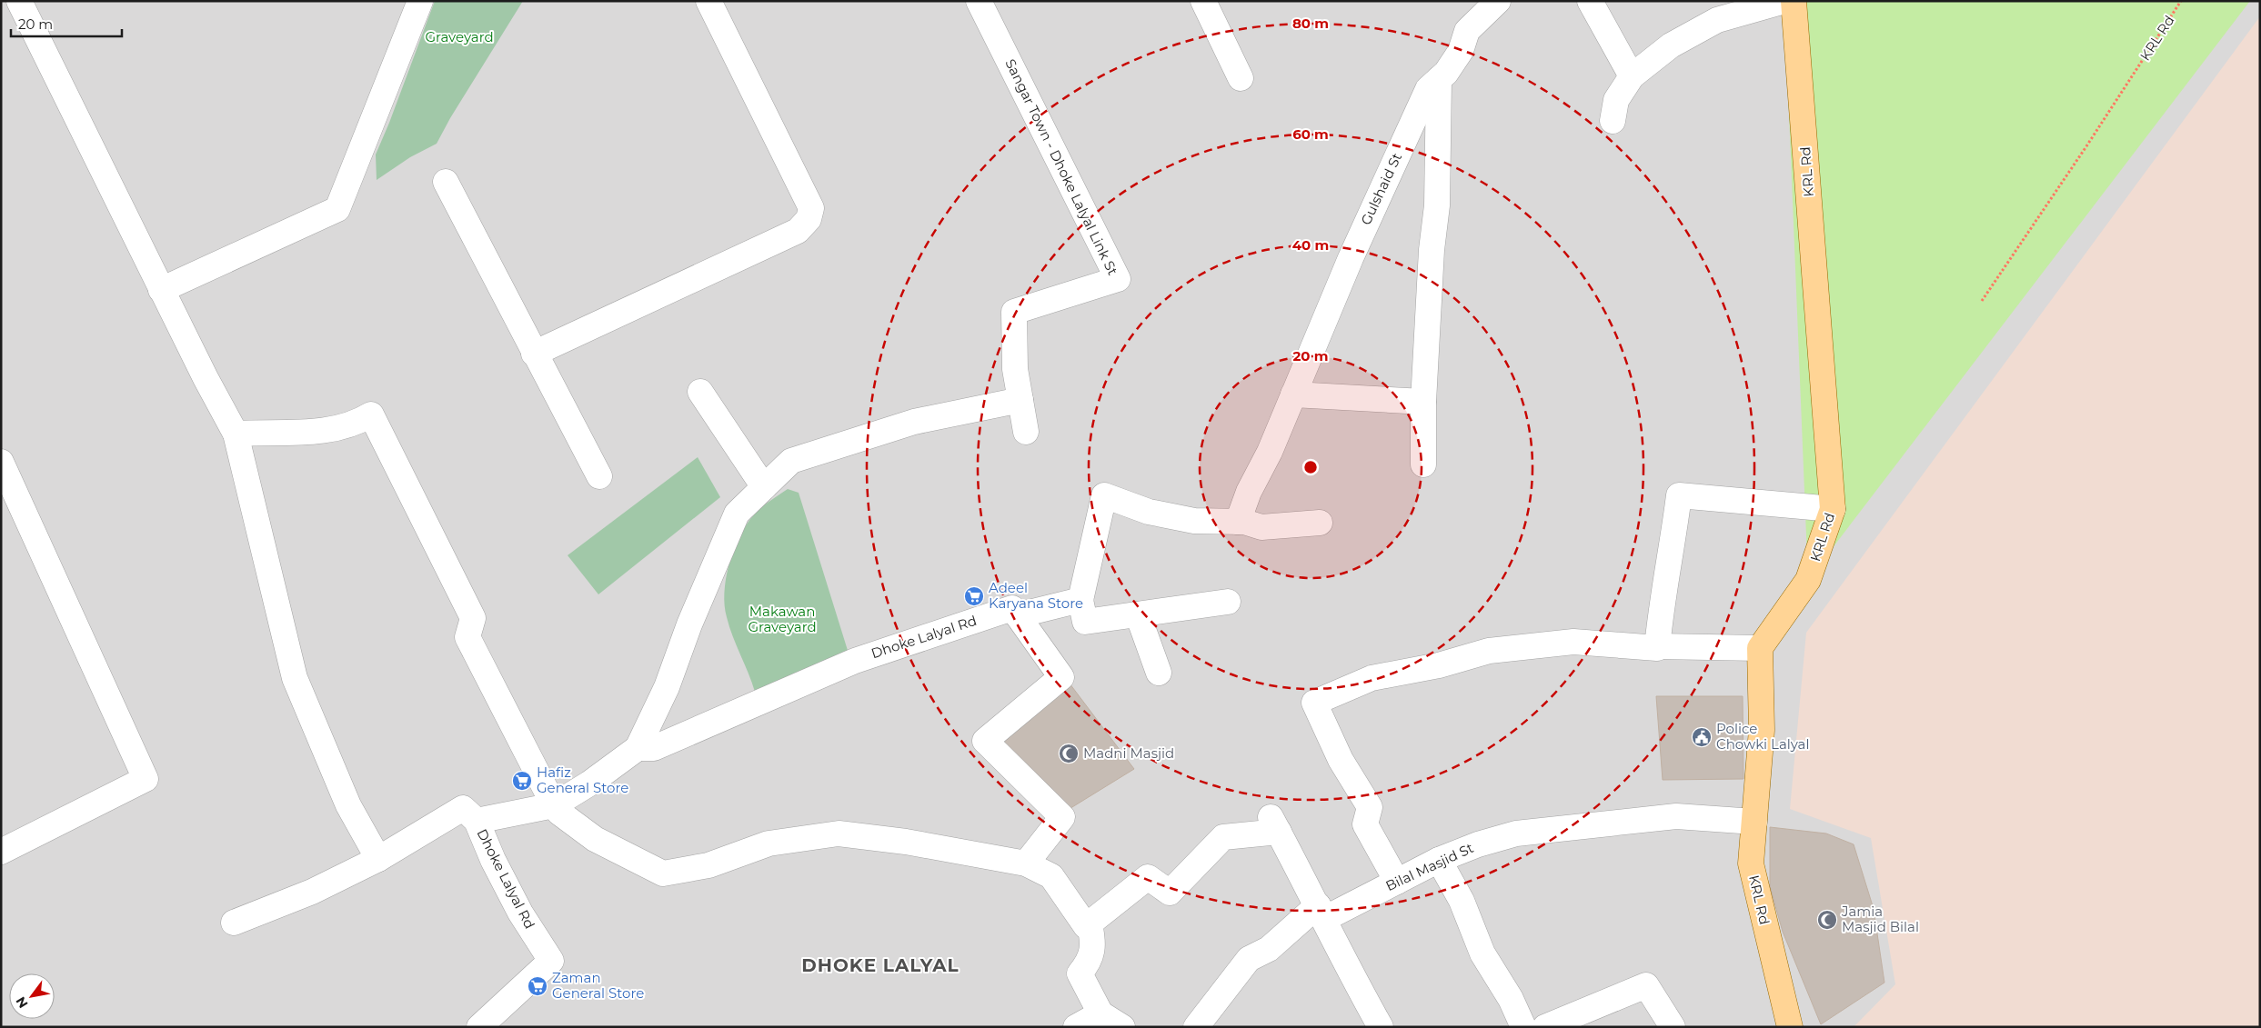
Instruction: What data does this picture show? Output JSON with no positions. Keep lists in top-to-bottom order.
{
  "streets": {
    "main road": ["KRL Rd"],
    "street": [
      "Sangar Town - Dhoke Lalyal Link St",
      "Gulshaid St",
      "Dhoke Lalyal Rd",
      "Bilal Masjid St"
    ]
  },
  "crossings": [
    ["KRL Rd", "Bilal Masjid St"],
    ["Sangar Town - Dhoke Lalyal Link St", "Dhoke Lalyal Rd"]
  ],
  "districts": ["DHOKE LALYAL"],
  "parks": ["Graveyard", "Makawan Graveyard"],
  "places": {
    "supermarket": ["Adeel Karyana Store", "Hafiz General Store", "Zaman General Store"],
    "public building": ["Police Chowki Lalyal"],
    "mosque": ["Madni Masjid", "Jamia Masjid Bilal"]
  },
  "scale_bar": "20 m",
  "north": "bottom left",
  "rings": [
    "80 m",
    "60 m",
    "40 m",
    "20 m"
  ]
}
